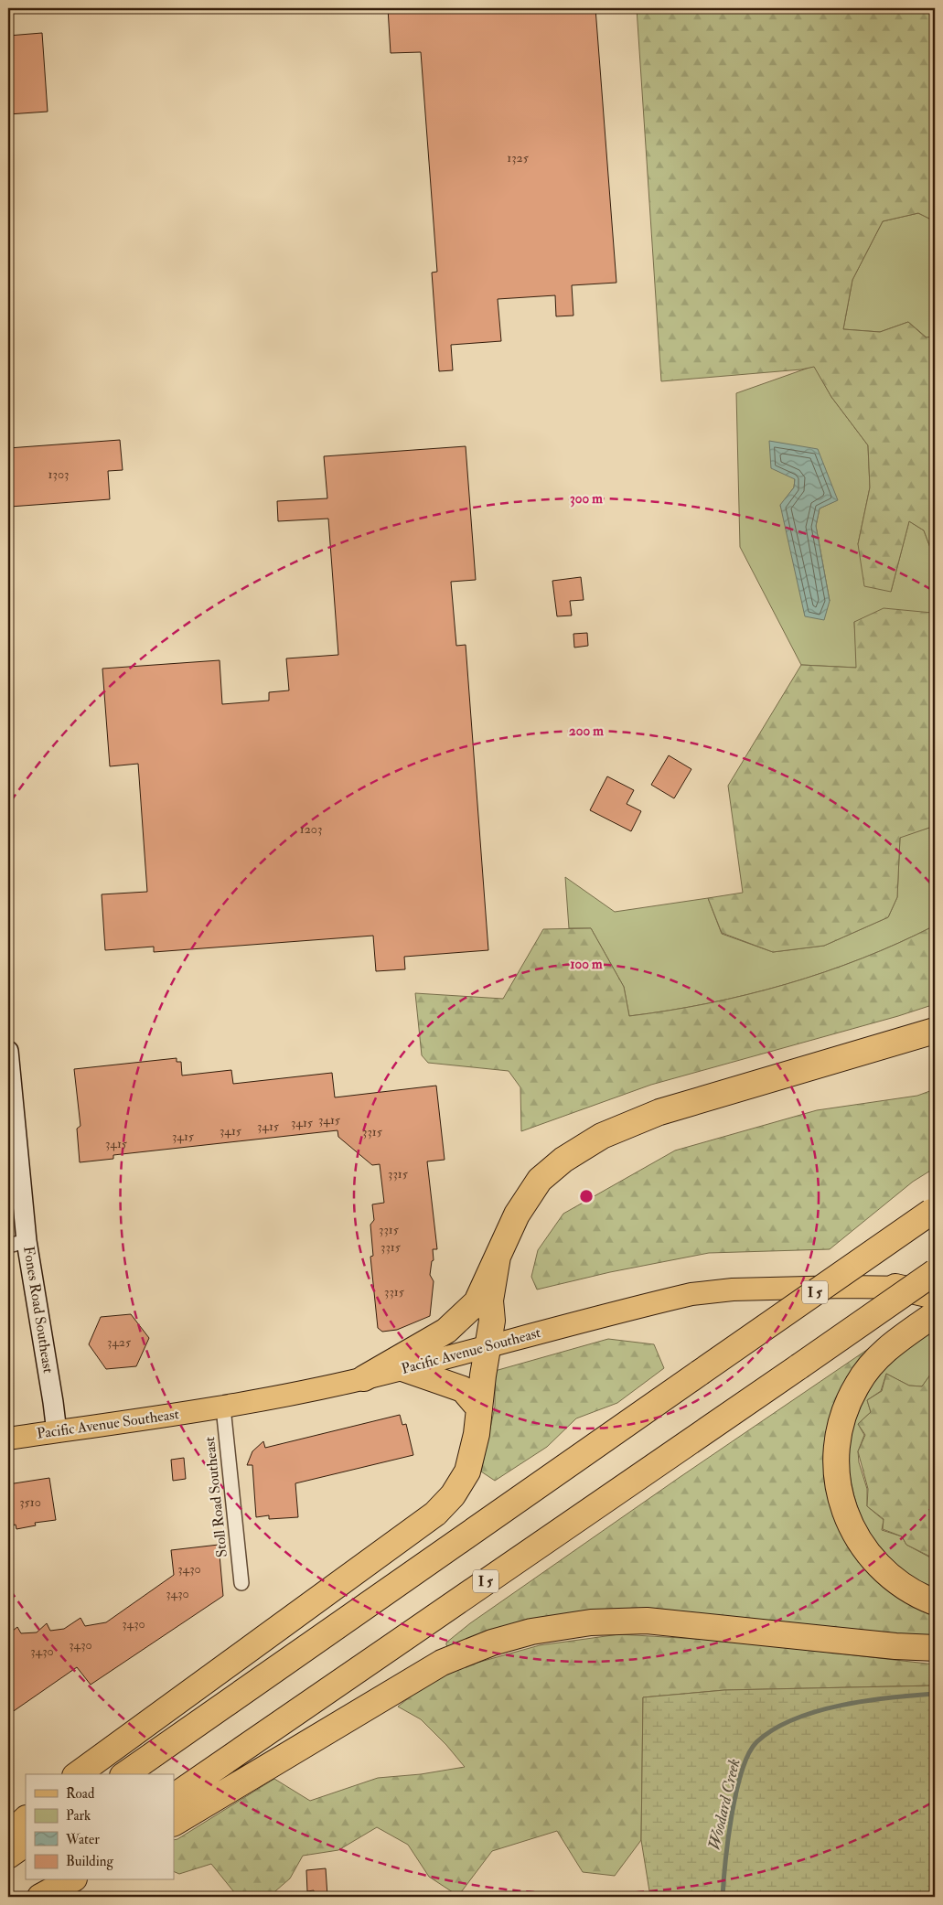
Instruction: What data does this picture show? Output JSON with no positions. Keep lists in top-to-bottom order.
{
  "streets": {
    "highway": ["I 5"],
    "main road": ["Pacific Avenue Southeast"],
    "street": ["Fones Road Southeast", "Stoll Road Southeast"]
  },
  "crossings": [
    ["Fones Road Southeast", "Pacific Avenue Southeast"],
    ["Pacific Avenue Southeast", "Stoll Road Southeast"]
  ],
  "water": ["Woodard Creek"],
  "house_numbers": [
    "1325",
    "1303",
    "1203",
    "3415",
    "3415",
    "3415",
    "3415",
    "3315",
    "3415",
    "3415",
    "3315",
    "3315",
    "3315",
    "3315",
    "3425",
    "3510",
    "3430",
    "3430",
    "3430",
    "3430",
    "3430"
  ],
  "legend": [
    "Road",
    "Park",
    "Water",
    "Building"
  ],
  "rings": ["300 m", "200 m", "100 m"]
}
